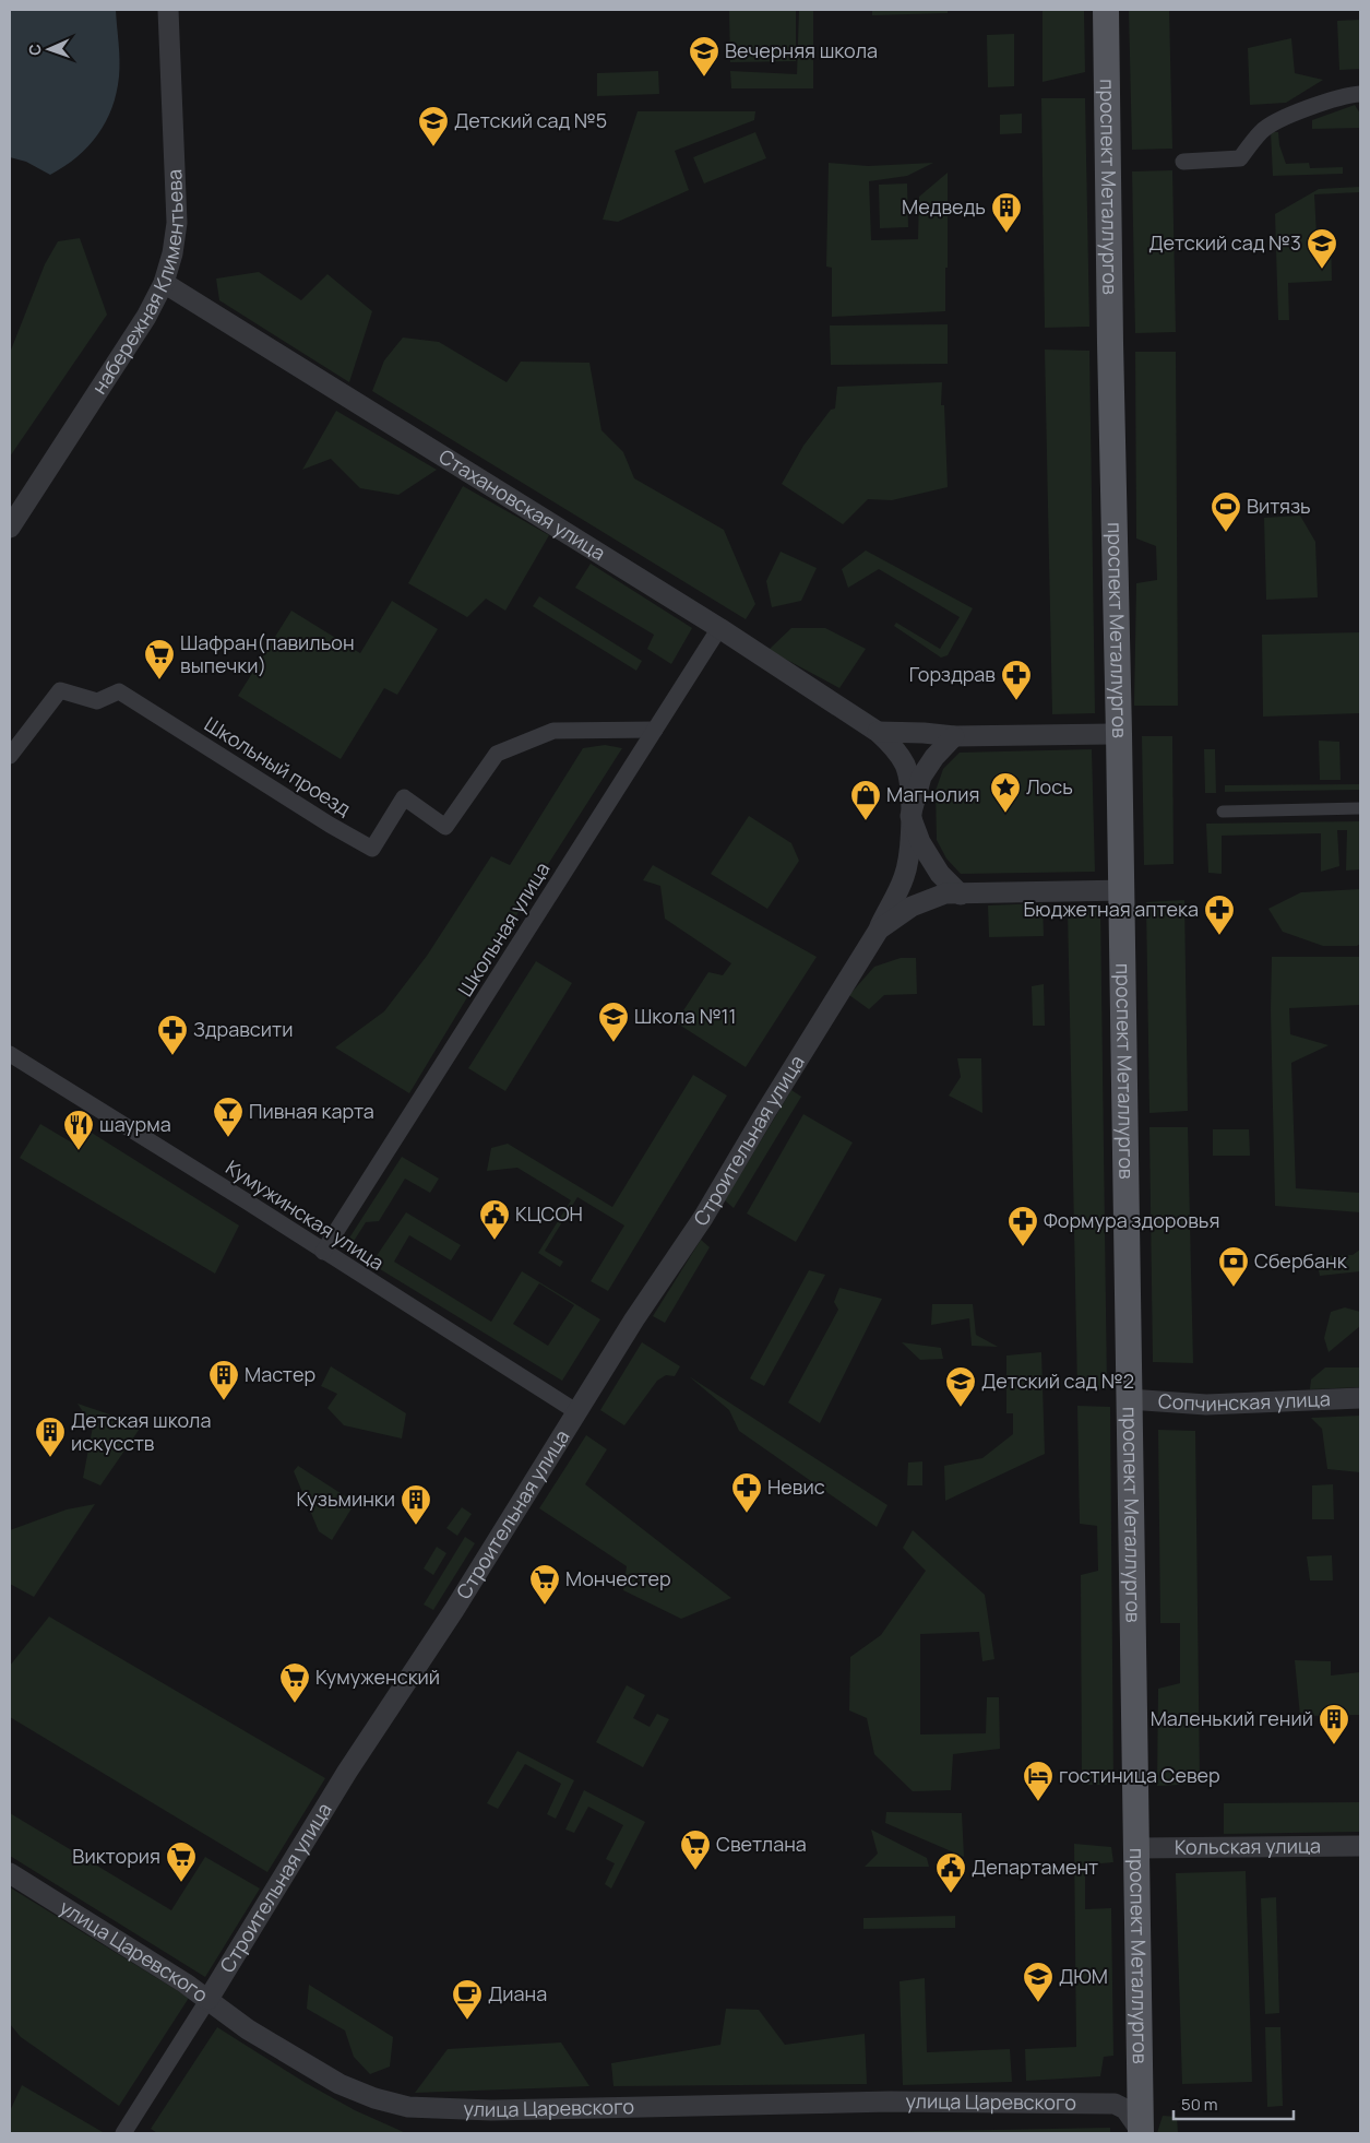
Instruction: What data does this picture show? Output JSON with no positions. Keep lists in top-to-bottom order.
{
  "streets": {
    "main road": ["проспект Металлургов"],
    "street": [
      "набережная Климентьева",
      "Стахановская улица",
      "Школьный проезд",
      "Школьная улица",
      "Строительная улица",
      "Кумужинская улица",
      "Сопчинская улица",
      "Кольская улица",
      "улица Царевского"
    ]
  },
  "crossings": [
    ["проспект Металлургов", "Строительная улица"],
    ["проспект Металлургов", "Сопчинская улица"],
    ["проспект Металлургов", "Кольская улица"],
    ["набережная Климентьева", "Стахановская улица"],
    ["Стахановская улица", "Школьная улица"],
    ["Школьный проезд", "Школьная улица"],
    ["Школьная улица", "Кумужинская улица"],
    ["Строительная улица", "Кумужинская улица"],
    ["Строительная улица", "улица Царевского"]
  ],
  "places": {
    "school or university": [
      "Вечерняя школа",
      "Детский сад №5",
      "Детский сад №3",
      "Школа №11",
      "Детский сад №2",
      "ДЮМ"
    ],
    "building": [
      "Медведь",
      "Мастер",
      "Детская школа искусств",
      "Кузьминки",
      "Маленький гений"
    ],
    "sports": ["Витязь"],
    "supermarket": [
      "Шафран(павильон выпечки)",
      "Мончестер",
      "Кумуженский",
      "Светлана",
      "Виктория"
    ],
    "pharmacy": [
      "Горздрав",
      "Бюджетная аптека",
      "Здравсити",
      "Формура здоровья",
      "Невис"
    ],
    "place": ["Лось"],
    "shop": ["Магнолия"],
    "bar": ["Пивная карта"],
    "restaurant": ["шаурма"],
    "public building": ["КЦСОН", "Департамент"],
    "bank": ["Сбербанк"],
    "hotel": ["гостиница Север"],
    "cafe": ["Диана"]
  },
  "scale_bar": "50 m",
  "north": "left"
}
